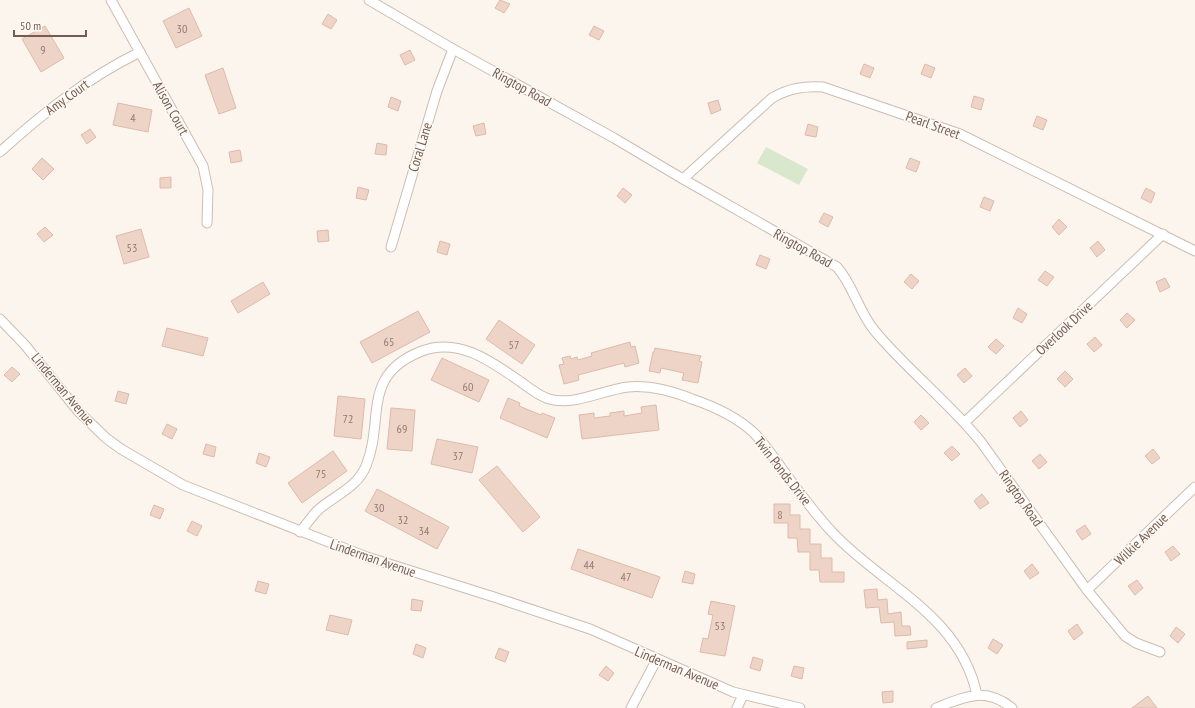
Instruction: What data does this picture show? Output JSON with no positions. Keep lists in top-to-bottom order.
{
  "streets": {
    "street": [
      "Ringtop Road",
      "Amy Court",
      "Alison Court",
      "Pearl Street",
      "Coral Lane",
      "Overlook Drive",
      "Linderman Avenue",
      "Twin Ponds Drive",
      "Wilkie Avenue"
    ]
  },
  "crossings": [
    ["Ringtop Road", "Pearl Street"],
    ["Ringtop Road", "Coral Lane"],
    ["Ringtop Road", "Overlook Drive"],
    ["Ringtop Road", "Wilkie Avenue"],
    ["Amy Court", "Alison Court"],
    ["Pearl Street", "Overlook Drive"],
    ["Linderman Avenue", "Twin Ponds Drive"]
  ],
  "house_numbers": [
    "30",
    "9",
    "4",
    "53",
    "65",
    "57",
    "60",
    "72",
    "69",
    "37",
    "75",
    "30",
    "8",
    "32",
    "34",
    "44",
    "47",
    "53"
  ],
  "scale_bar": "50 m"
}
